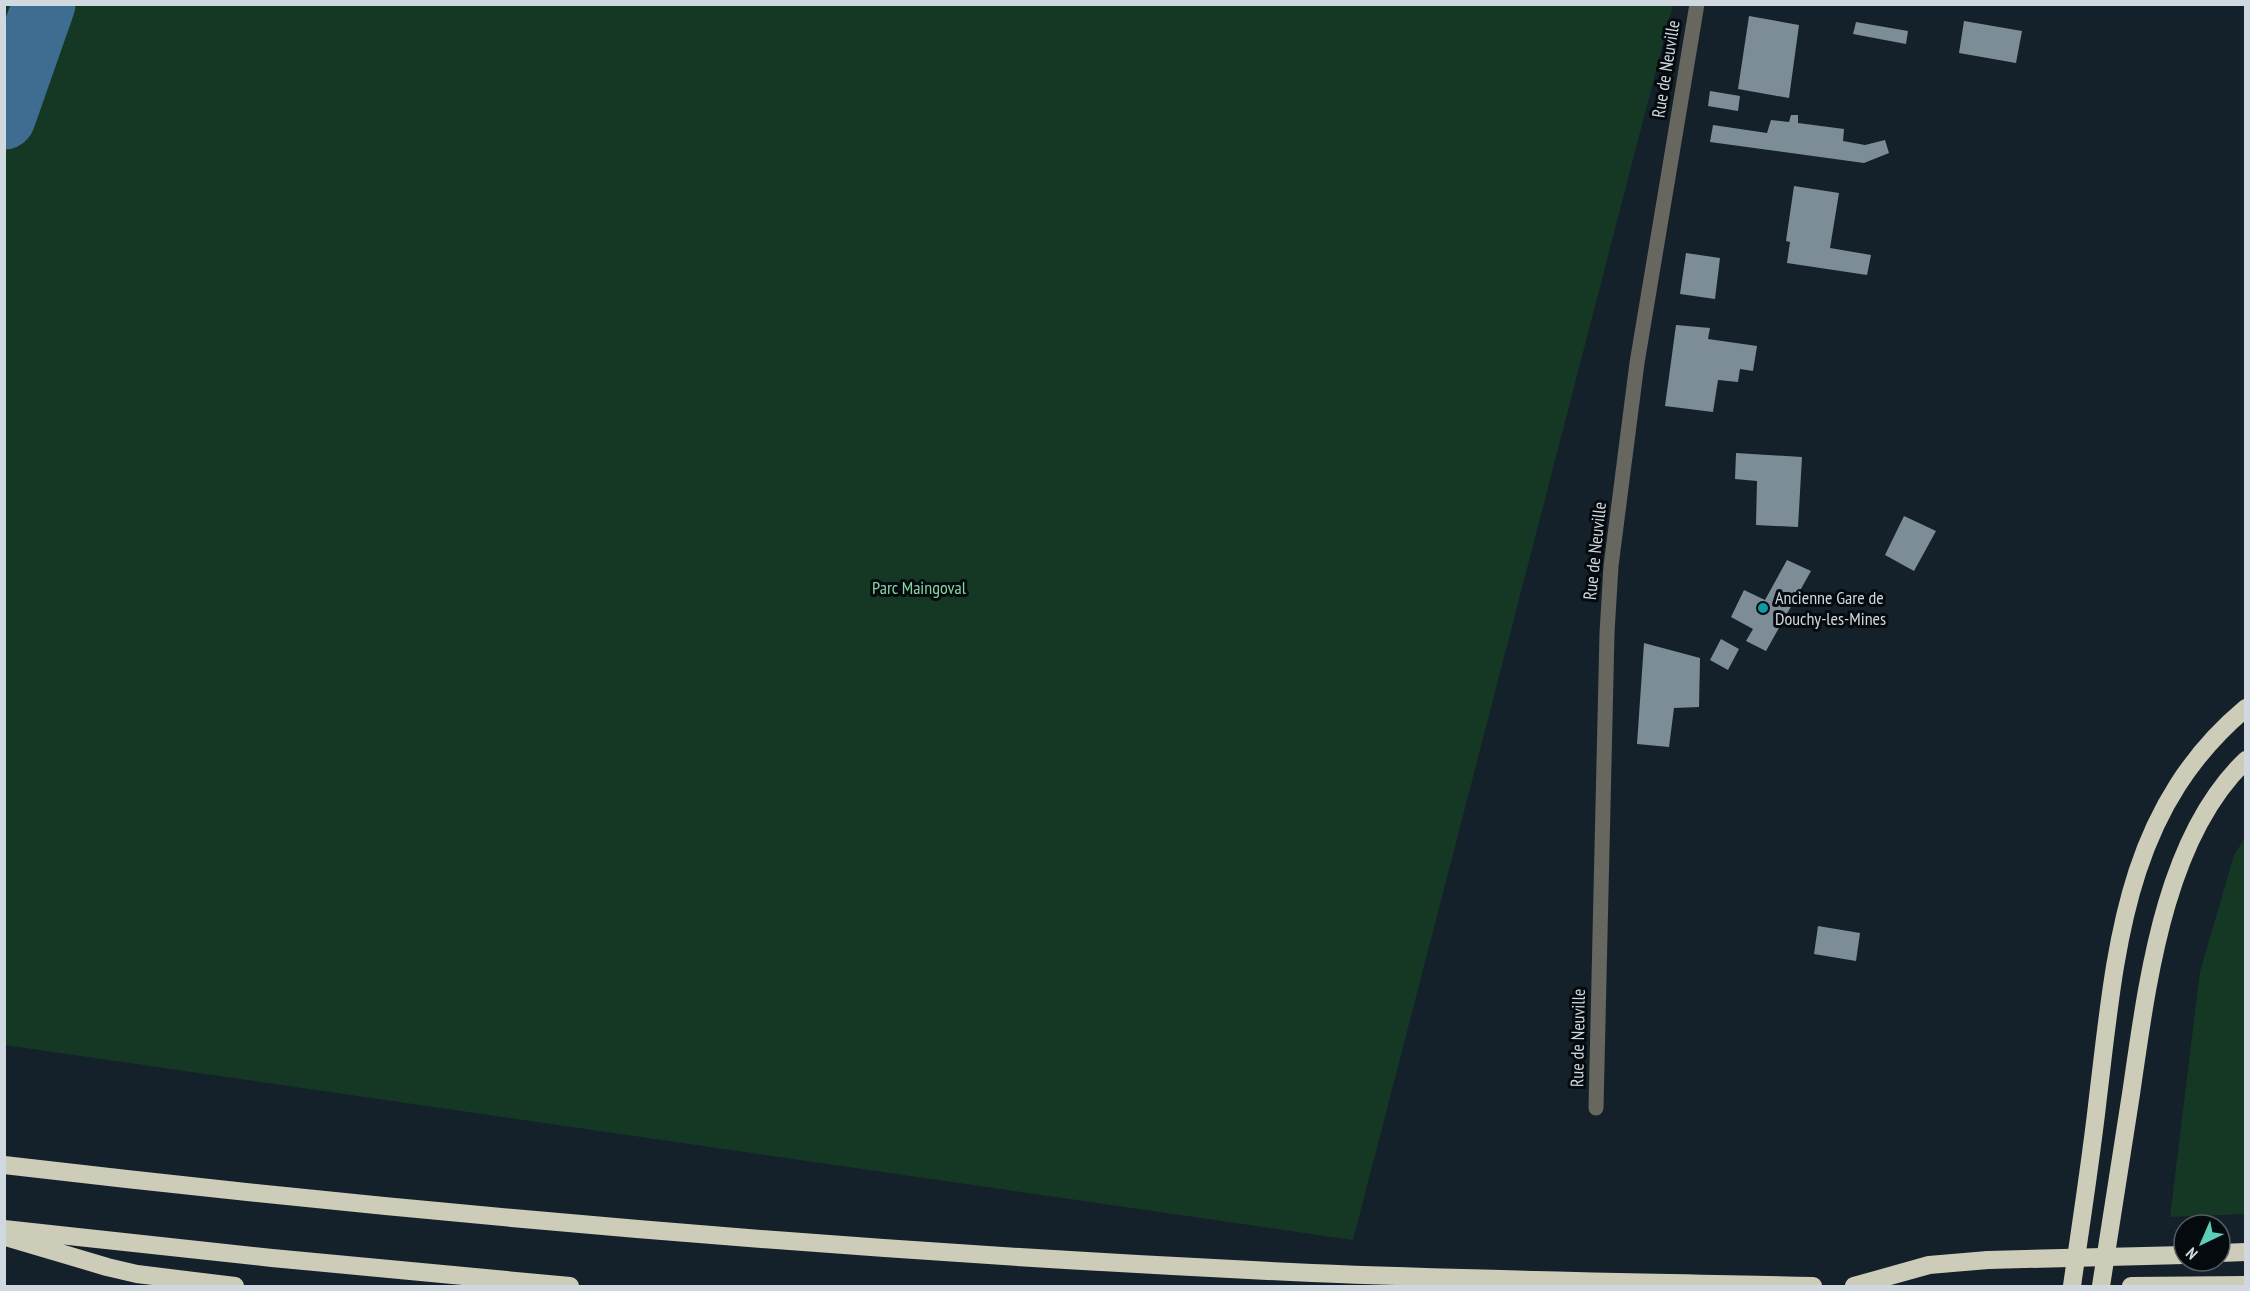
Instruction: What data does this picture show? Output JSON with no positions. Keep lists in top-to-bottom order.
{
  "streets": {
    "street": ["Rue de Neuville"]
  },
  "parks": ["Parc Maingoval"],
  "places": ["Ancienne Gare de Douchy-les-Mines"],
  "north": "bottom left"
}
